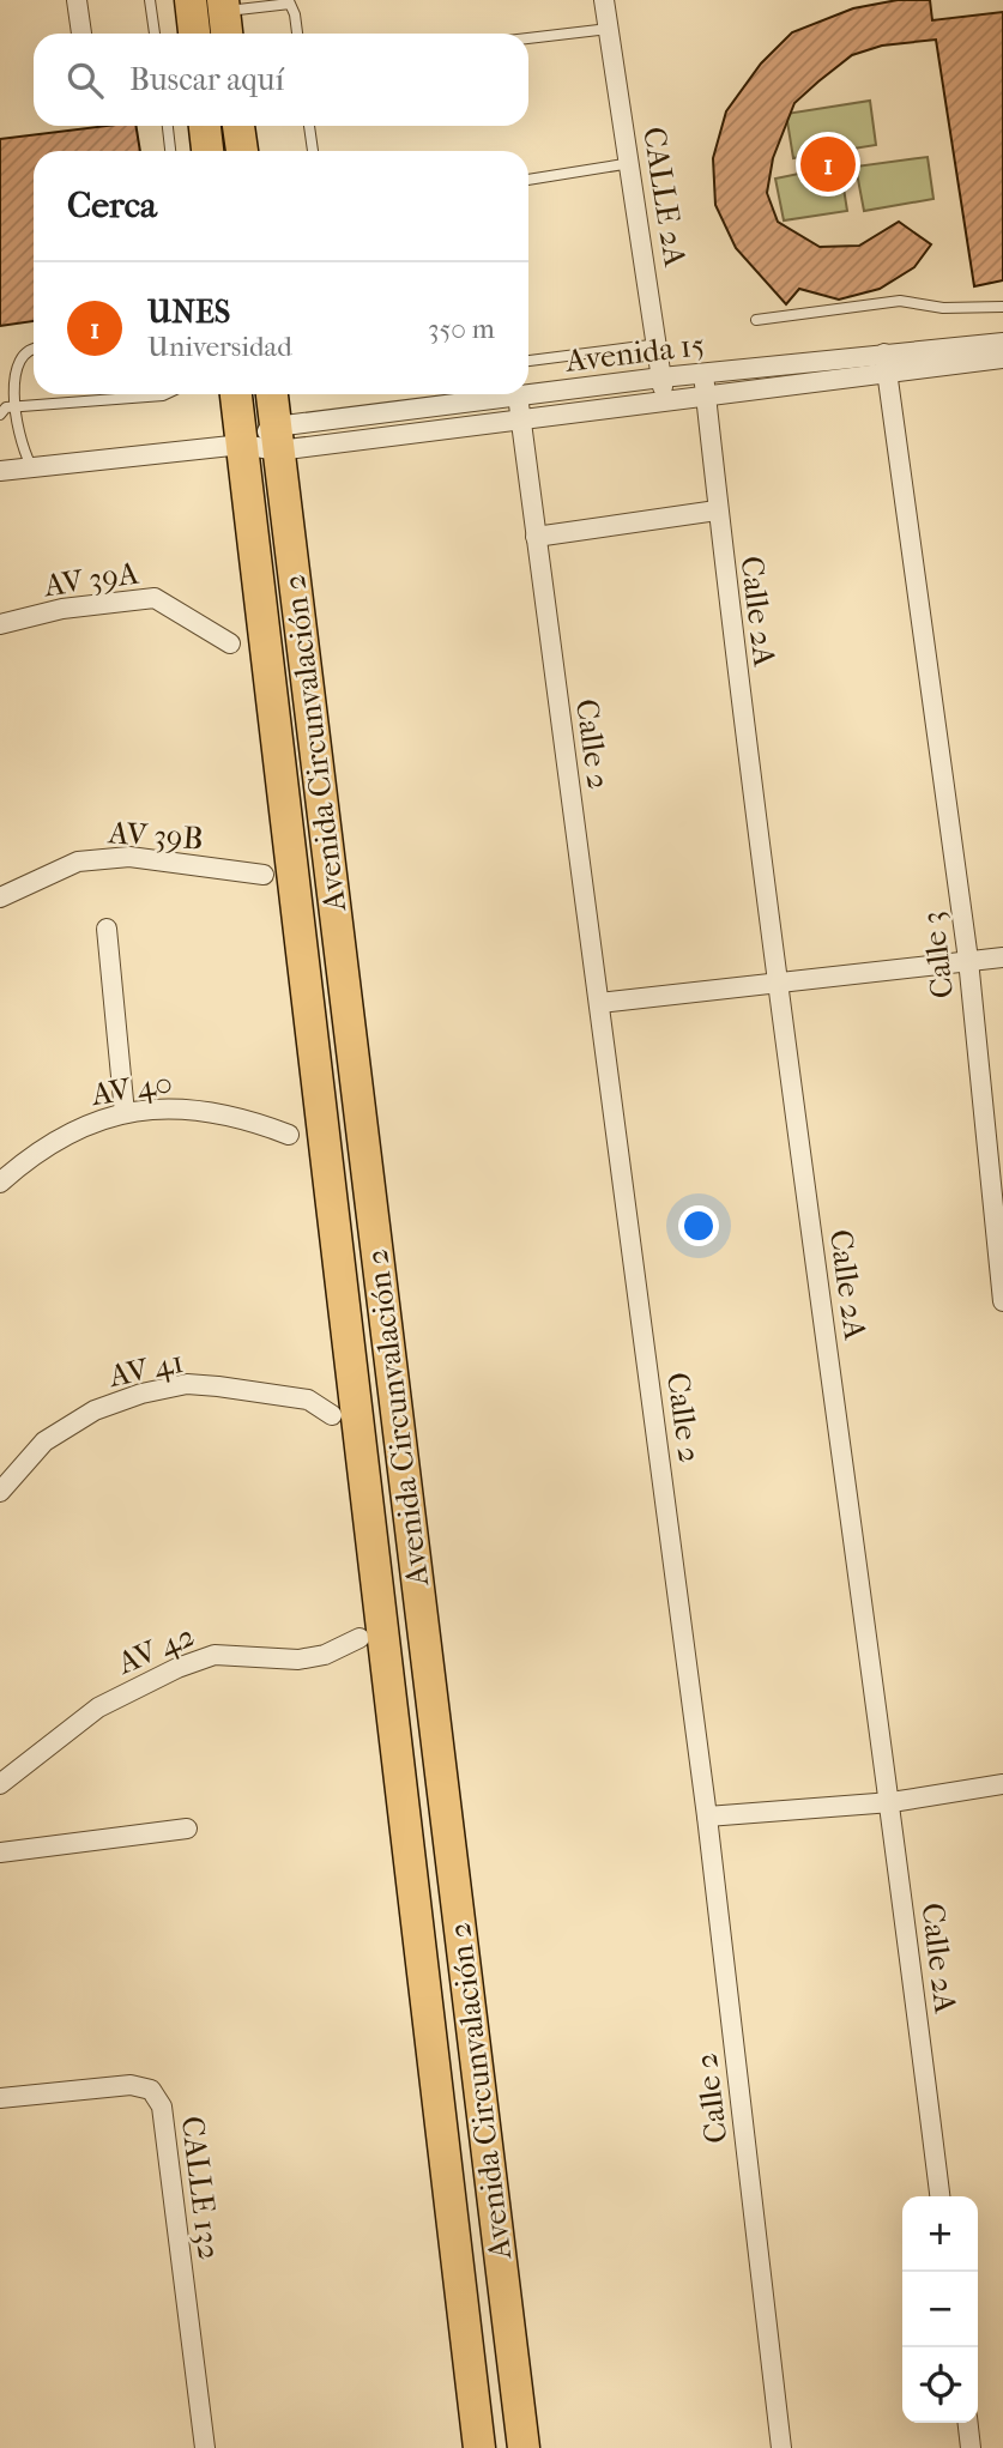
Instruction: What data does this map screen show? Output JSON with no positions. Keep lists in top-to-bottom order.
{
  "streets": {
    "highway": ["Avenida Circunvalación 2"],
    "street": [
      "CALLE 2A",
      "Avenida 15",
      "AV 39A",
      "Calle 2A",
      "Calle 2",
      "AV 39B",
      "Calle 3",
      "AV 40",
      "AV 41",
      "AV 42",
      "CALLE 132"
    ]
  },
  "crossings": [
    ["CALLE 2A", "Avenida 15"],
    ["Avenida 15", "Calle 2A"],
    ["Avenida 15", "Avenida Circunvalación 2"],
    ["Avenida 15", "Calle 2"],
    ["Avenida 15", "Calle 3"]
  ],
  "page": {
    "search": "Buscar aquí",
    "pins": "1",
    "heading": "Cerca",
    "list": [
      {
        "mark": "1",
        "name": "UNES",
        "note": "Universidad",
        "value": "350 m"
      }
    ],
    "map_buttons": ["+", "−"]
  }
}
